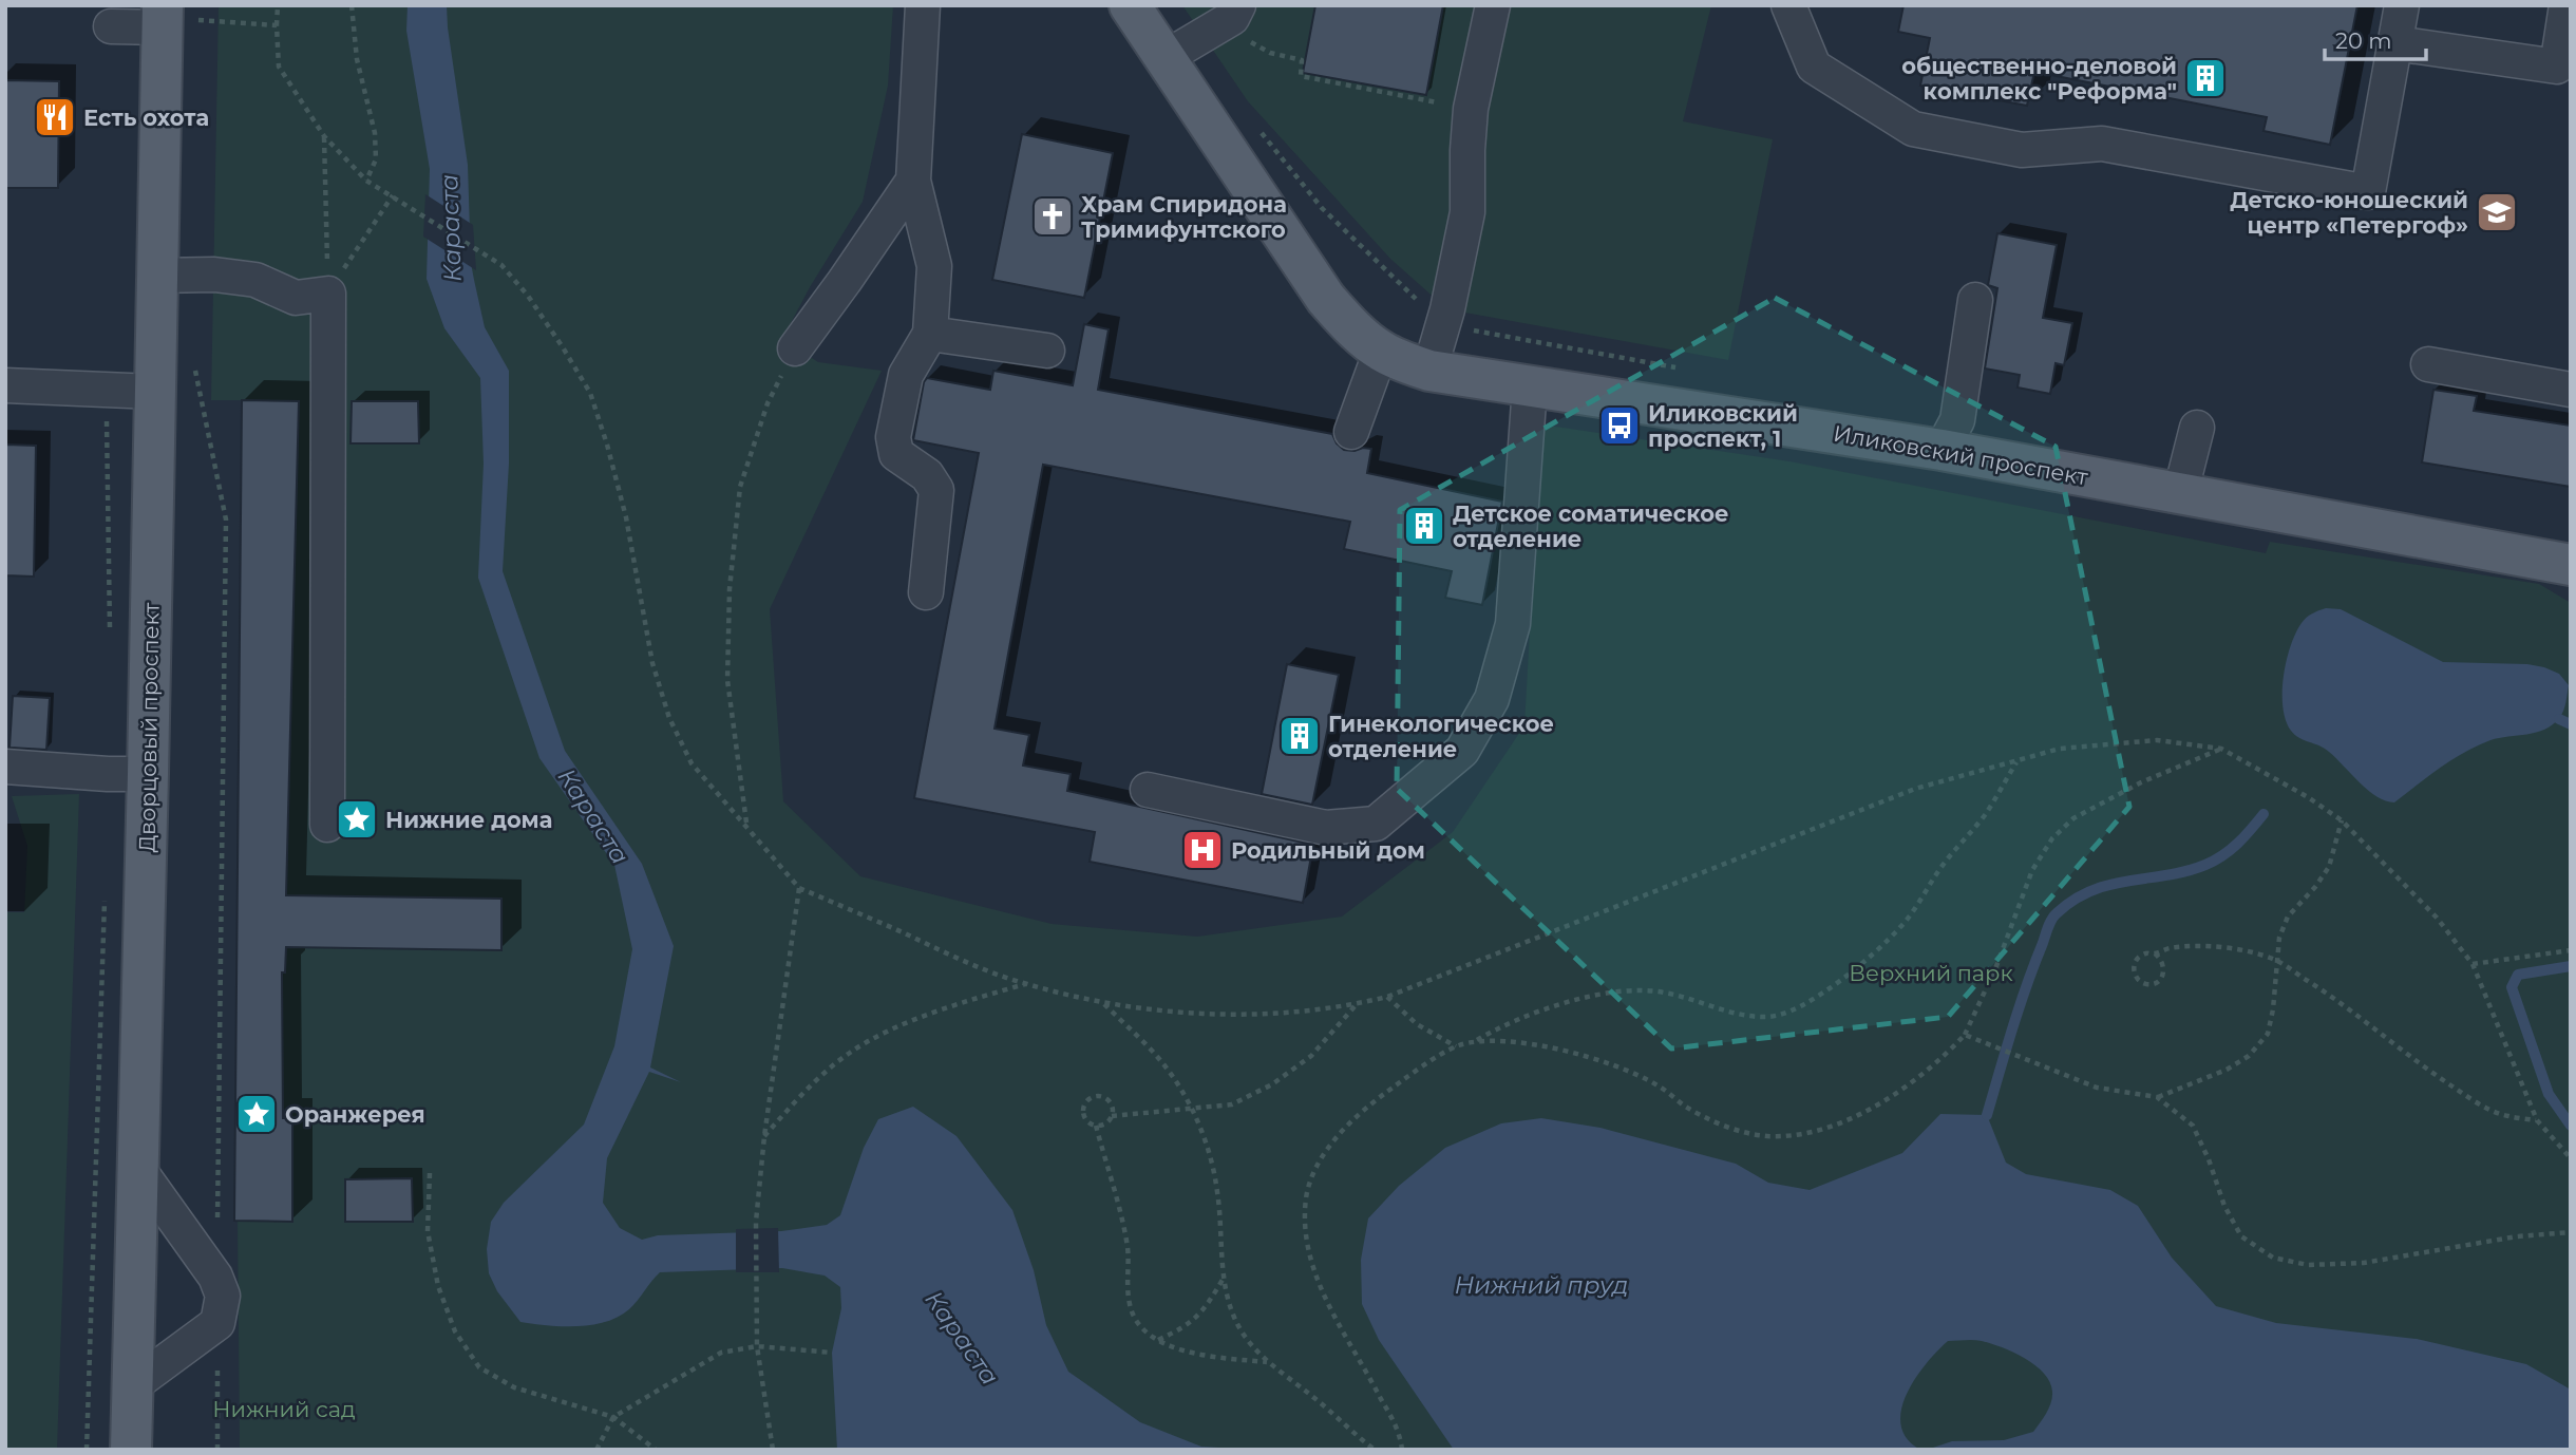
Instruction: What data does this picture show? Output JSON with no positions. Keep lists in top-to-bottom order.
{
  "streets": {
    "main road": ["Иликовский проспект", "Дворцовый проспект"]
  },
  "water": ["Караста", "Нижний пруд"],
  "parks": ["Верхний парк", "Нижний сад"],
  "places": {
    "building": ["oбщеcтвенно-деловoй кoмплeкc \"Peфoрма\"", "Детское соматическое отделение", "Гинекологическое отделение"],
    "restaurant": ["Есть охота"],
    "school or university": ["Детско-юношеский центр «Петергоф»"],
    "church": ["Храм Спиридона Тримифунтского"],
    "bus stop": ["Иликовский проспект, 1"],
    "place": ["Нижние дома", "Оранжерея"],
    "hospital": ["Родильный дом"]
  },
  "scale_bar": "20 m"
}
